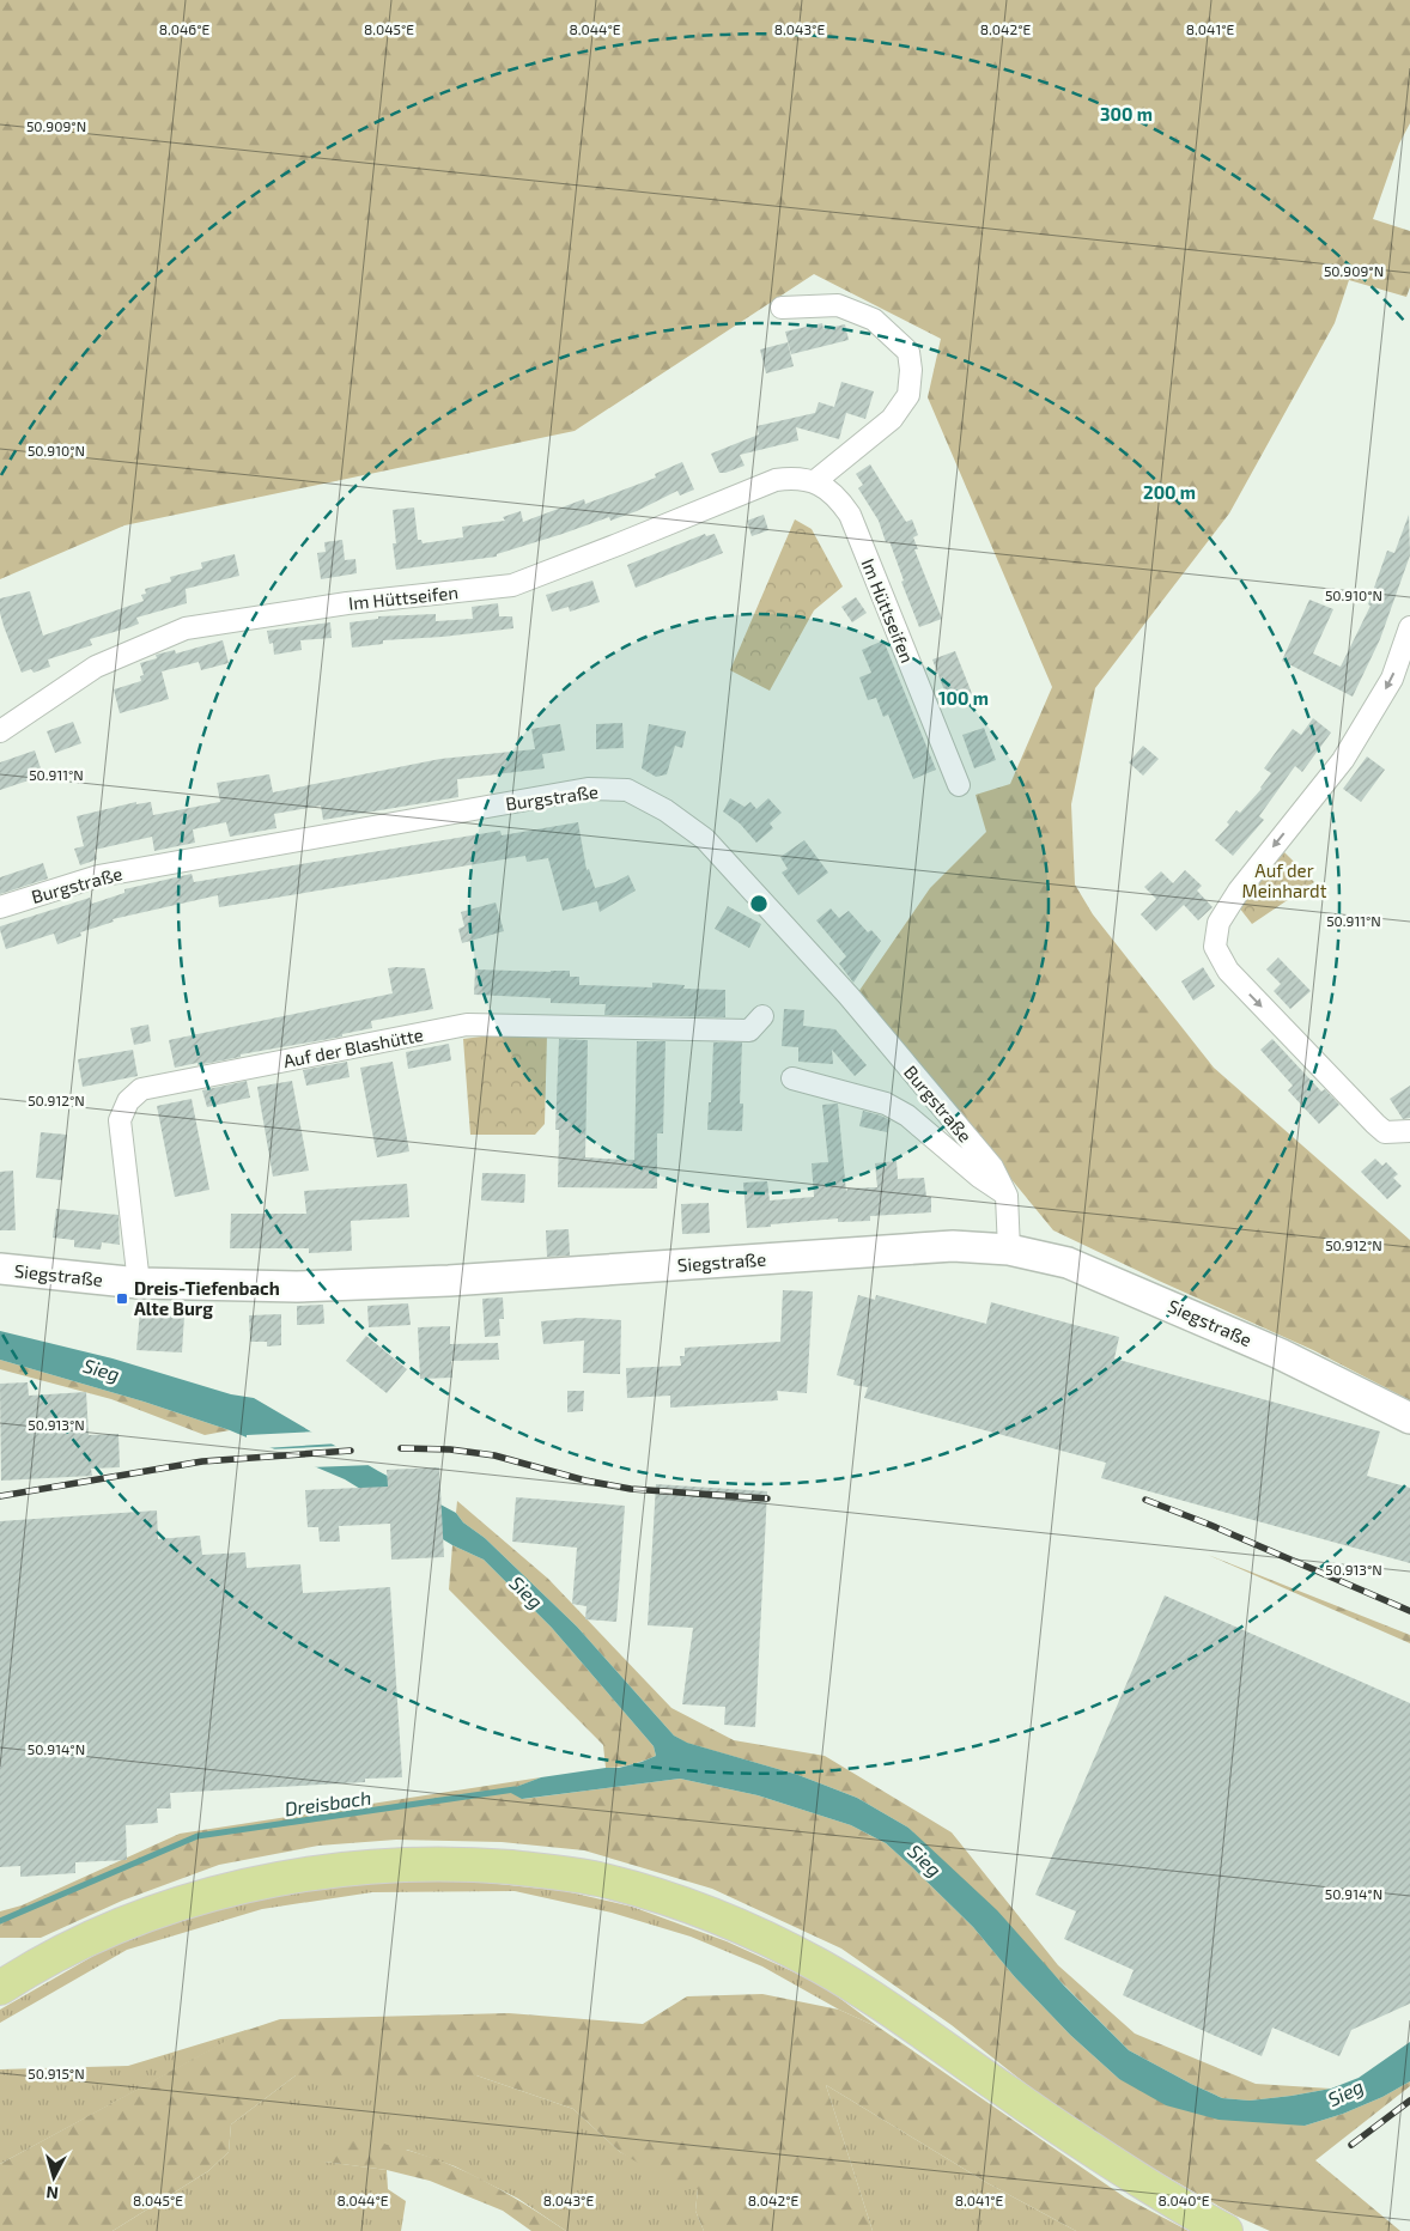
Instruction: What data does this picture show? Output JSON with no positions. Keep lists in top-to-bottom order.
{
  "streets": {
    "street": [
      "Im Hüttseifen",
      "Burgstraße",
      "Auf der Blashütte",
      "Siegstraße"
    ]
  },
  "crossings": [
    ["Burgstraße", "Siegstraße"],
    ["Auf der Blashütte", "Siegstraße"]
  ],
  "water": ["Sieg", "Dreisbach"],
  "parks": ["Auf der Meinhardt"],
  "places": {
    "transit": ["Dreis-Tiefenbach Alte Burg"]
  },
  "north": "bottom",
  "coordinates": [
    "8.046°E",
    "8.045°E",
    "8.044°E",
    "8.043°E",
    "8.042°E",
    "8.041°E",
    "50.909°N",
    "50.910°N",
    "50.911°N",
    "50.912°N",
    "50.913°N",
    "50.914°N",
    "50.915°N",
    "8.040°E"
  ],
  "rings": ["300 m", "200 m", "100 m"]
}
